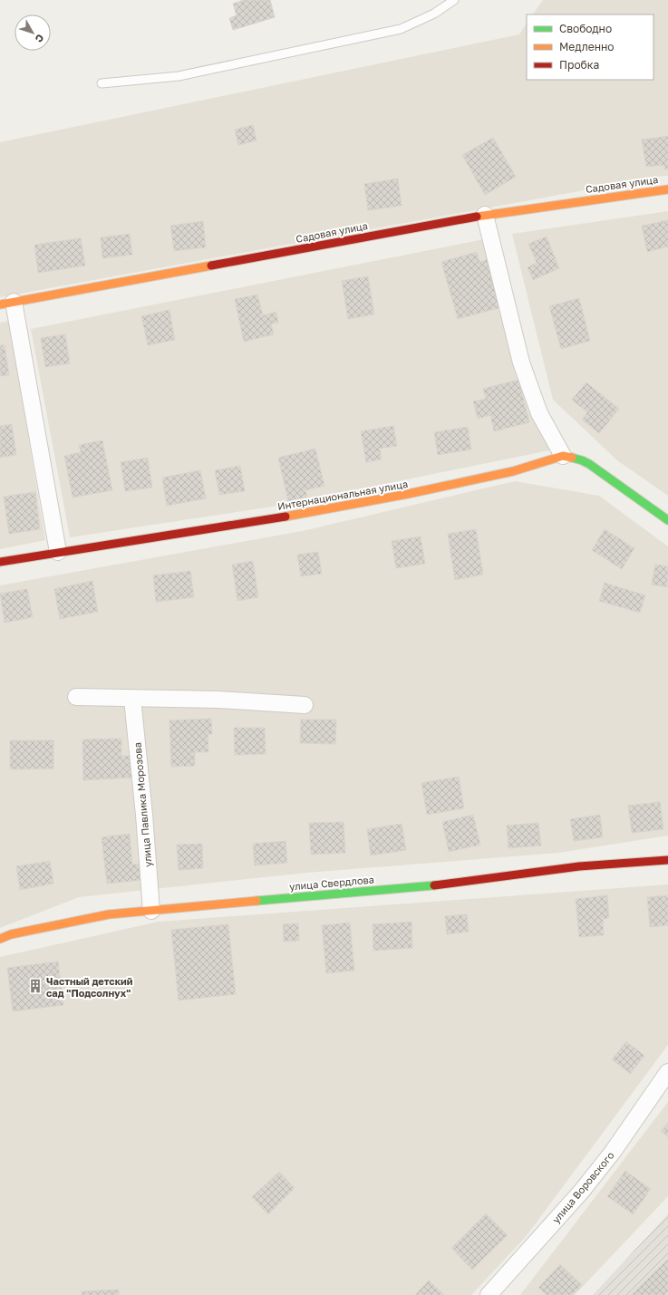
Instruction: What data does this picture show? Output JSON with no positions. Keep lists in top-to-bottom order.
{
  "streets": {
    "street": [
      "Садовая улица",
      "Интернациональная улица",
      "улица Павлика Морозова",
      "улица Свердлова",
      "улица Воровского"
    ]
  },
  "crossings": [
    ["улица Павлика Морозова", "улица Свердлова"]
  ],
  "places": {
    "building": ["Частный детский сад \"Подсолнух\""]
  },
  "legend": ["Свободно", "Медленно", "Пробка"],
  "north": "bottom right"
}
